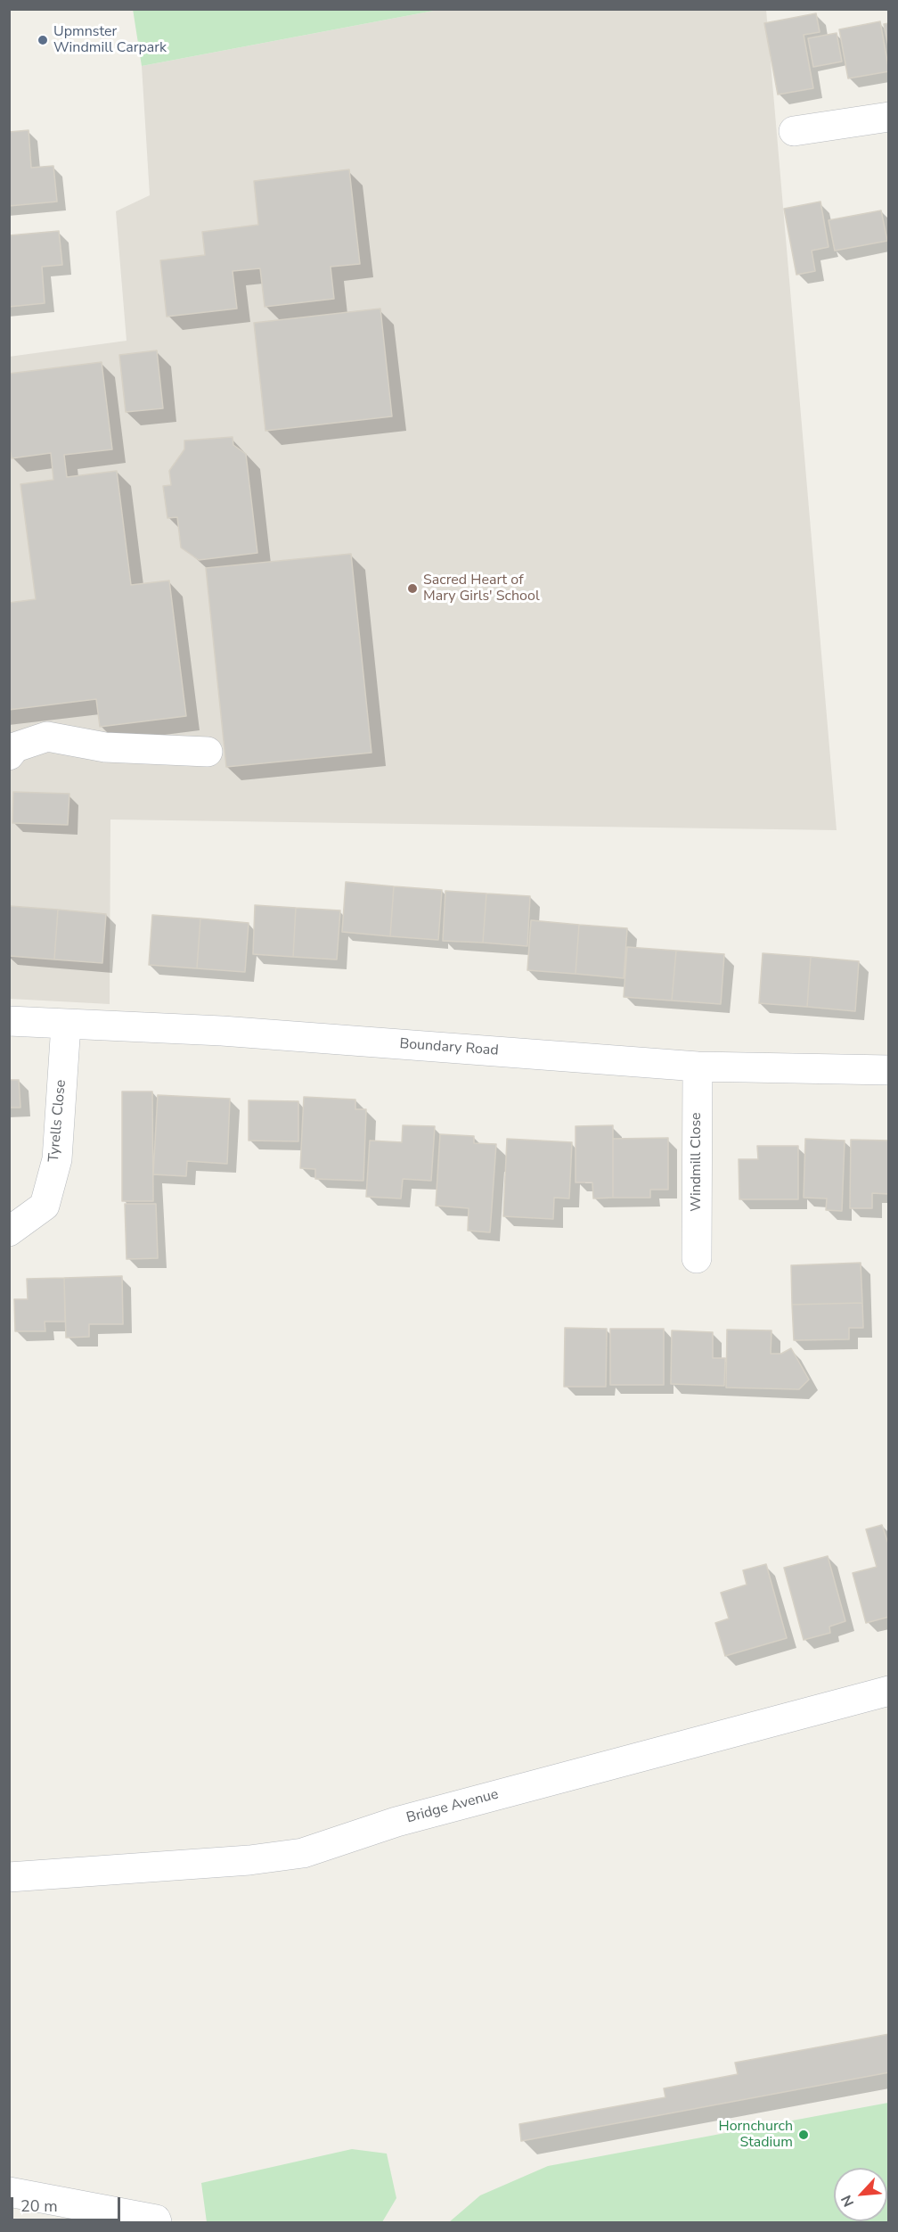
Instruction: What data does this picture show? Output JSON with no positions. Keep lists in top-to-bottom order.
{
  "streets": {
    "street": [
      "Boundary Road",
      "Tyrells Close",
      "Windmill Close",
      "Bridge Avenue"
    ]
  },
  "crossings": [
    ["Boundary Road", "Tyrells Close"],
    ["Boundary Road", "Windmill Close"]
  ],
  "places": ["Upmnster Windmill Carpark", "Sacred Heart of Mary Girls' School", "Hornchurch Stadium"],
  "scale_bar": "20 m",
  "north": "bottom left"
}
